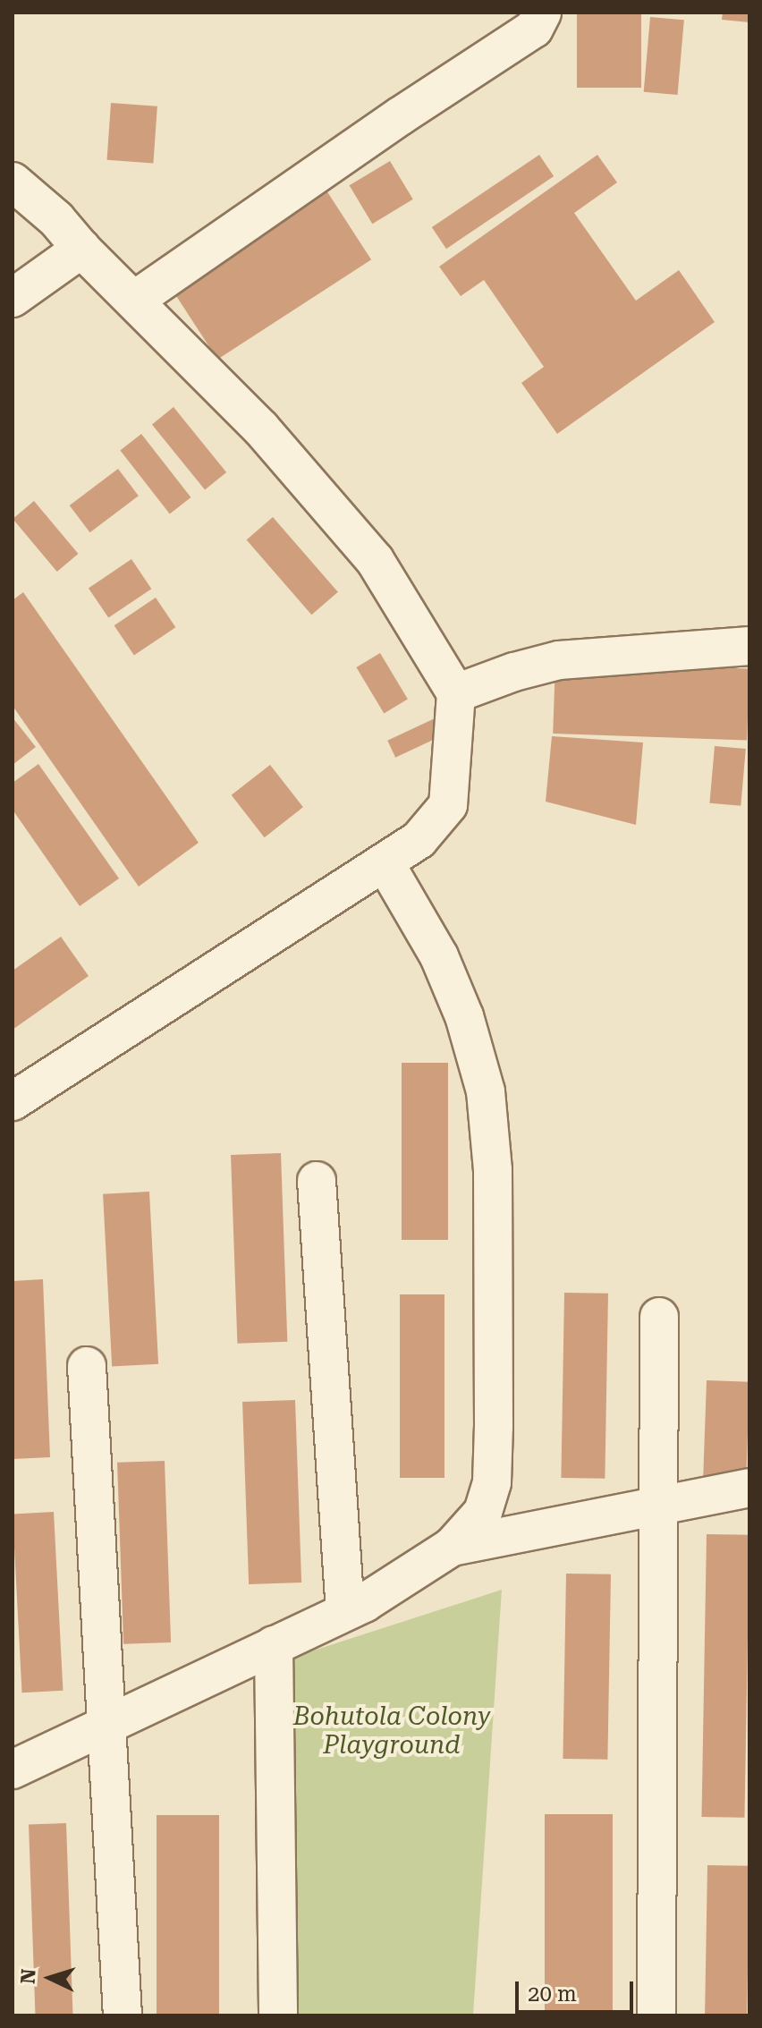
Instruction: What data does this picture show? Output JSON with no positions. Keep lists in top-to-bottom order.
{
  "parks": ["Bohutola Colony Playground"],
  "scale_bar": "20 m",
  "north": "left"
}
